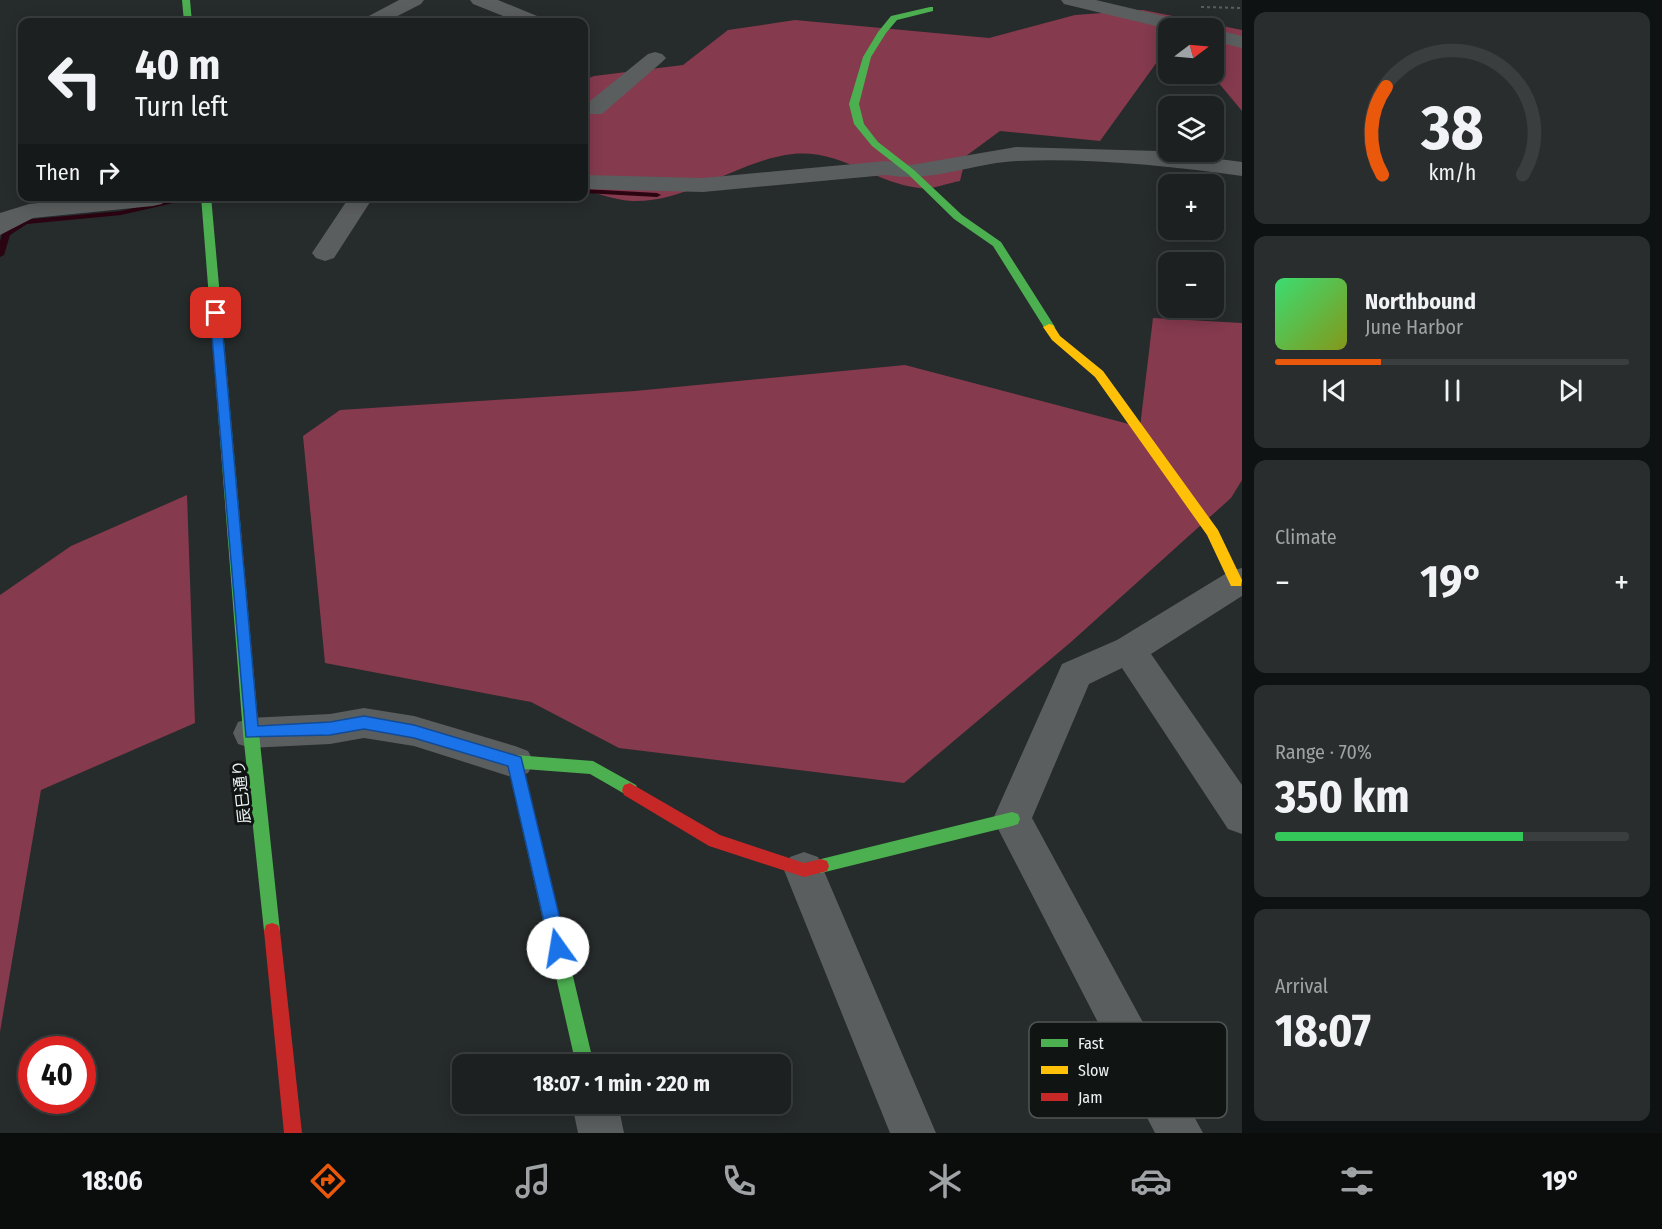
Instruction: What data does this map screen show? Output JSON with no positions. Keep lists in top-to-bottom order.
{
  "streets": {
    "street": ["辰巳通り"]
  },
  "legend": ["Fast", "Slow", "Jam"],
  "north": "right",
  "page": {
    "map_buttons": ["+", "−"],
    "turn": ["40 m", "Turn left"],
    "then": "Then",
    "song": ["Northbound", "June Harbor"],
    "tile": [
      "Climate",
      ["Range · 70%", "350 km"],
      ["Arrival", "18:07"]
    ],
    "heat": ["−", "19°", "+"],
    "limit": "40",
    "trip": "18:07 · 1 min · 220 m",
    "tabs": ["18:06", "19°"],
    "gauge": ["38", "km/h"]
  }
}
